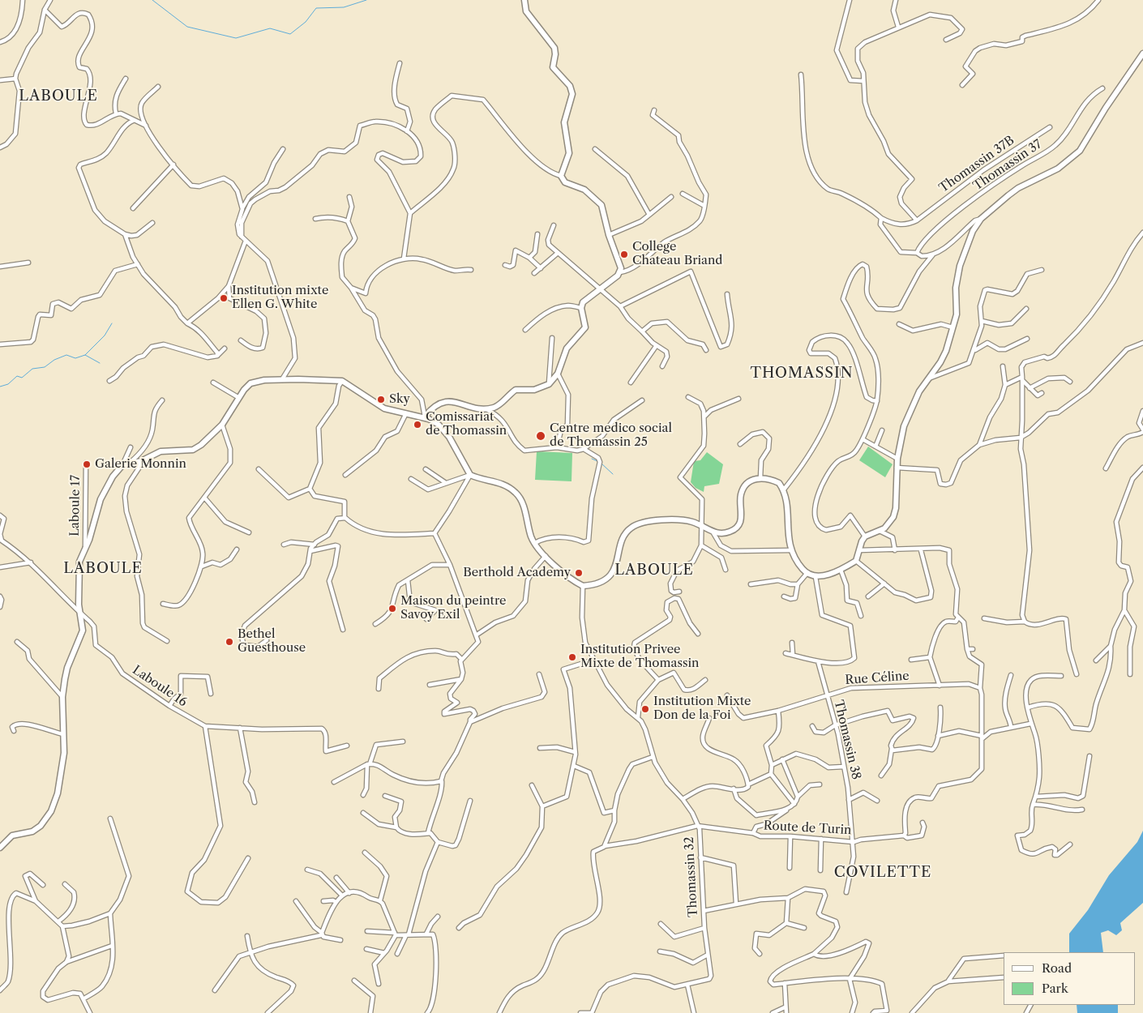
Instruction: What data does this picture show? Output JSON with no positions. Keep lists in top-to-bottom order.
{
  "streets": {
    "street": [
      "Thomassin 37B",
      "Thomassin 37",
      "Laboule 17",
      "Rue Céline",
      "Laboule 16",
      "Thomassin 38",
      "Route de Turin",
      "Thomassin 32"
    ]
  },
  "crossings": [
    ["Rue Céline", "Thomassin 38"],
    ["Thomassin 38", "Route de Turin"],
    ["Route de Turin", "Thomassin 32"]
  ],
  "districts": [
    "LABOULE",
    "THOMASSIN",
    "LABOULE",
    "LABOULE",
    "COVILETTE"
  ],
  "places": [
    "College Chateau Briand",
    "Institution mixte Ellen G. White",
    "Sky",
    "Comissariat de Thomassin",
    "Centre medico social de Thomassin 25",
    "Galerie Monnin",
    "Berthold Academy",
    "Maison du peintre Savoy Exil",
    "Bethel Guesthouse",
    "Institution Privee Mixte de Thomassin",
    "Institution Mixte Don de la Foi"
  ],
  "legend": ["Road", "Park"]
}
